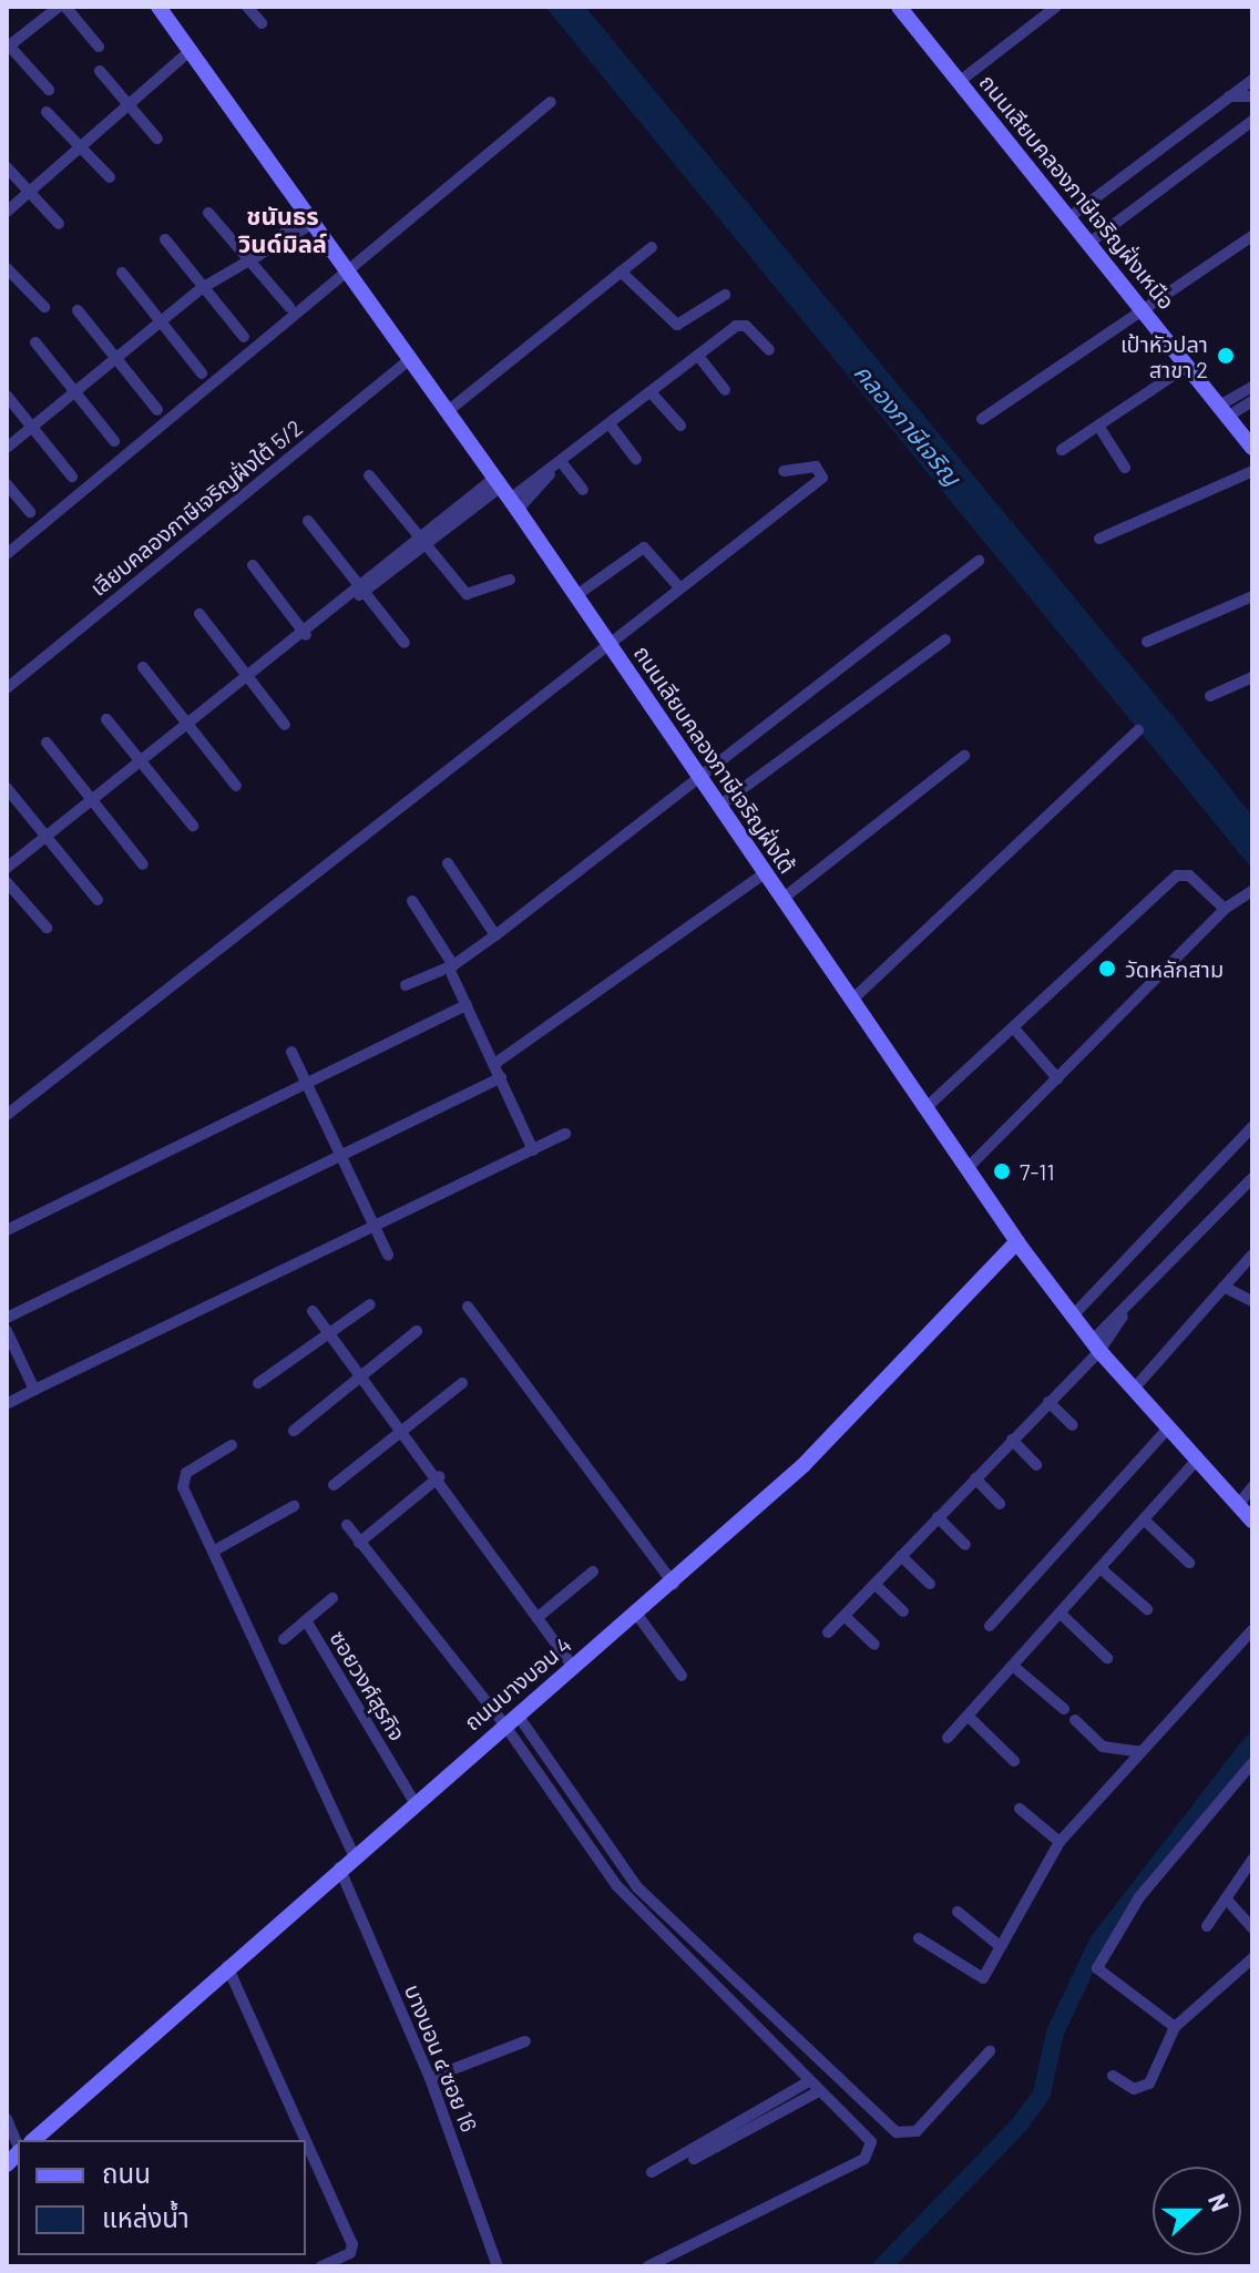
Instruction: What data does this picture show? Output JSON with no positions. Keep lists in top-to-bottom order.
{
  "streets": {
    "street": [
      "ถนนเลียบคลองภาษีเจริญฝั่งเหนือ",
      "เลียบคลองภาษีเจริญฝั่งใต้ 5/2",
      "ถนนเลียบคลองภาษีเจริญฝั่งใต้",
      "ถนนบางบอน 4",
      "ซอยวงศ์สุรกิจ",
      "บางบอน ๔ ซอย 16"
    ]
  },
  "crossings": [
    ["เลียบคลองภาษีเจริญฝั่งใต้ 5/2", "ถนนเลียบคลองภาษีเจริญฝั่งใต้"],
    ["ถนนเลียบคลองภาษีเจริญฝั่งใต้", "ถนนบางบอน 4"],
    ["ถนนบางบอน 4", "ซอยวงศ์สุรกิจ"],
    ["ถนนบางบอน 4", "บางบอน ๔ ซอย 16"]
  ],
  "districts": ["ชนันธร วินด์มิลล์"],
  "water": ["คลองภาษีเจริญ"],
  "places": ["เป้าหัวปลา สาขา 2", "วัดหลักสาม", "7-11"],
  "legend": ["ถนน", "แหล่งน้ำ"],
  "north": "right"
}
